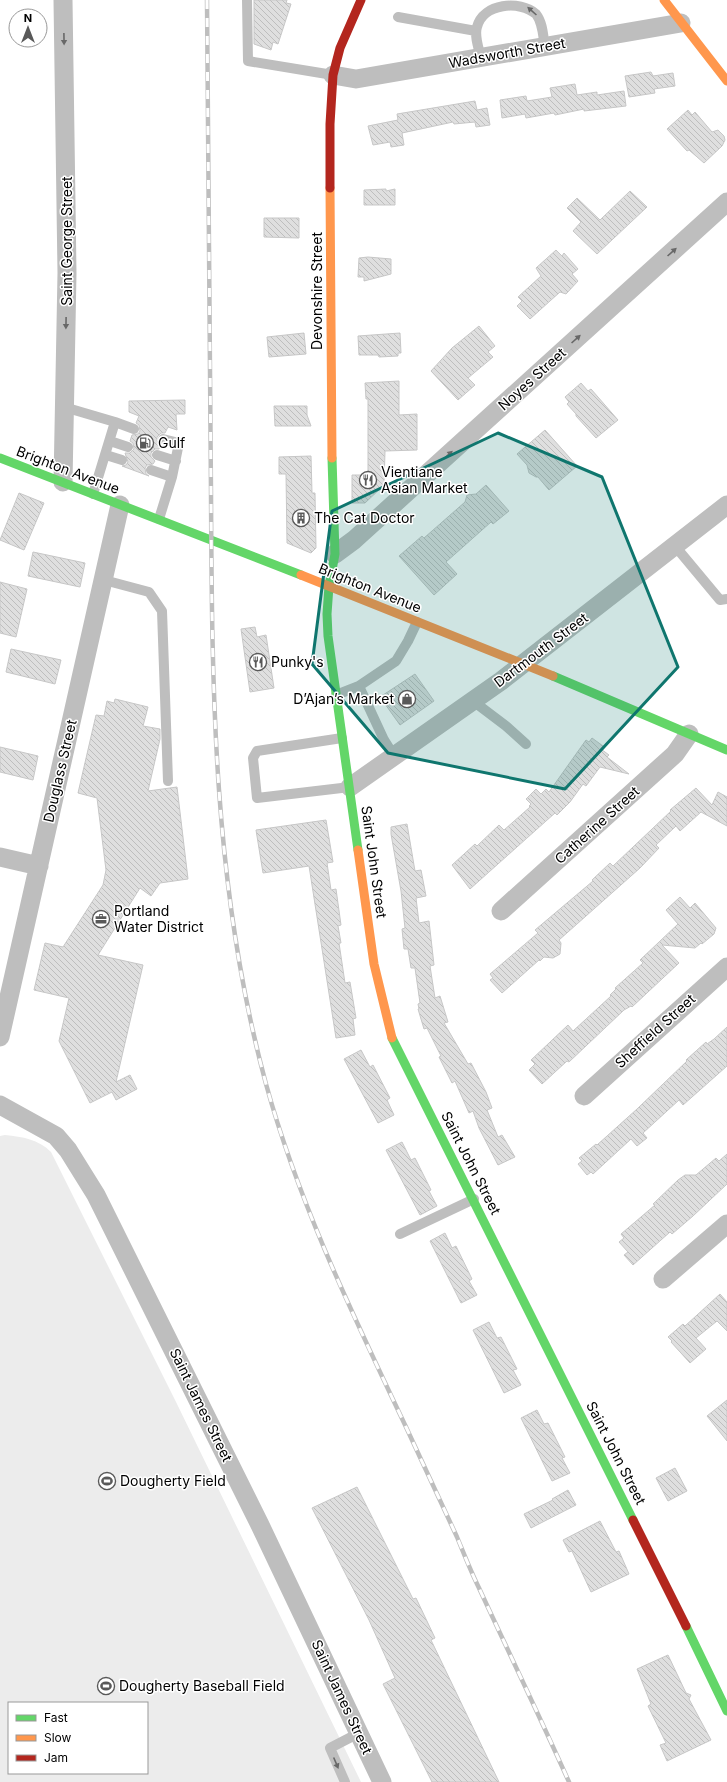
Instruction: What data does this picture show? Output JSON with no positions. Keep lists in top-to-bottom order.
{
  "streets": {
    "main road": ["Devonshire Street", "Brighton Avenue", "Saint John Street"],
    "street": [
      "Wadsworth Street",
      "Saint George Street",
      "Noyes Street",
      "Dartmouth Street",
      "Douglass Street",
      "Catherine Street",
      "Sheffield Street",
      "Saint James Street"
    ]
  },
  "crossings": [
    ["Wadsworth Street", "Devonshire Street"],
    ["Saint George Street", "Brighton Avenue"],
    ["Devonshire Street", "Noyes Street"],
    ["Devonshire Street", "Brighton Avenue"],
    ["Devonshire Street", "Saint John Street"],
    ["Brighton Avenue", "Dartmouth Street"],
    ["Brighton Avenue", "Douglass Street"],
    ["Brighton Avenue", "Catherine Street"],
    ["Brighton Avenue", "Saint John Street"],
    ["Dartmouth Street", "Saint John Street"]
  ],
  "one_way": ["Saint George Street", "Noyes Street"],
  "places": {
    "fuel station": ["Gulf"],
    "restaurant": ["Vientiane Asian Market", "Punky's"],
    "building": ["The Cat Doctor"],
    "shop": ["D’Ajan’s Market"],
    "office": ["Portland Water District"],
    "sports": ["Dougherty Field", "Dougherty Baseball Field"]
  },
  "legend": ["Fast", "Slow", "Jam"],
  "north": "top"
}
